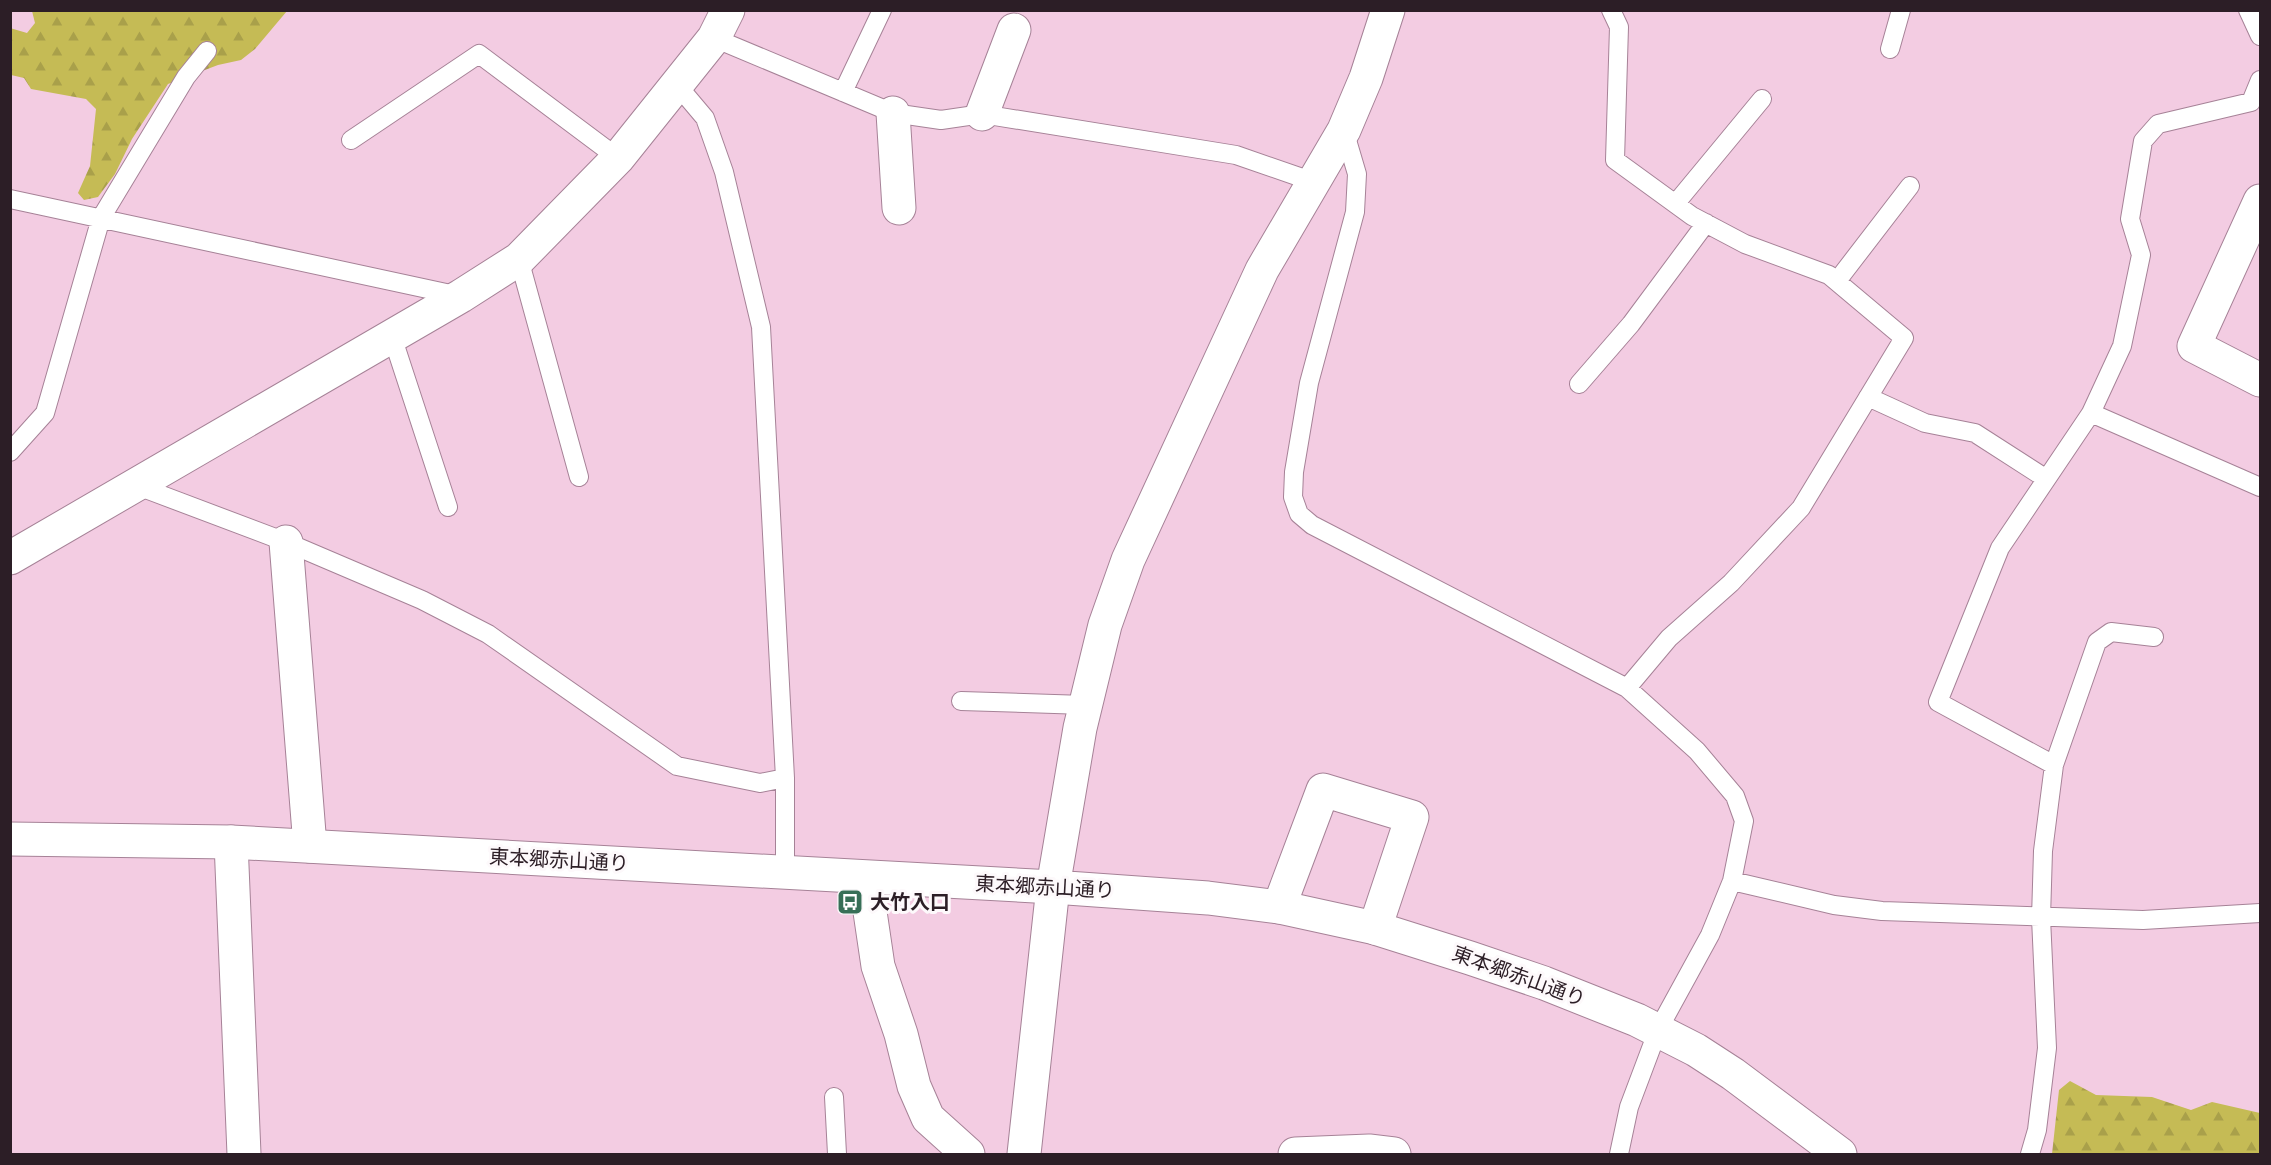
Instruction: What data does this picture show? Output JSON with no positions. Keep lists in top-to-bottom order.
{
  "streets": {
    "street": ["東本郷赤山通り"]
  },
  "places": {
    "bus stop": ["大竹入口"]
  }
}
